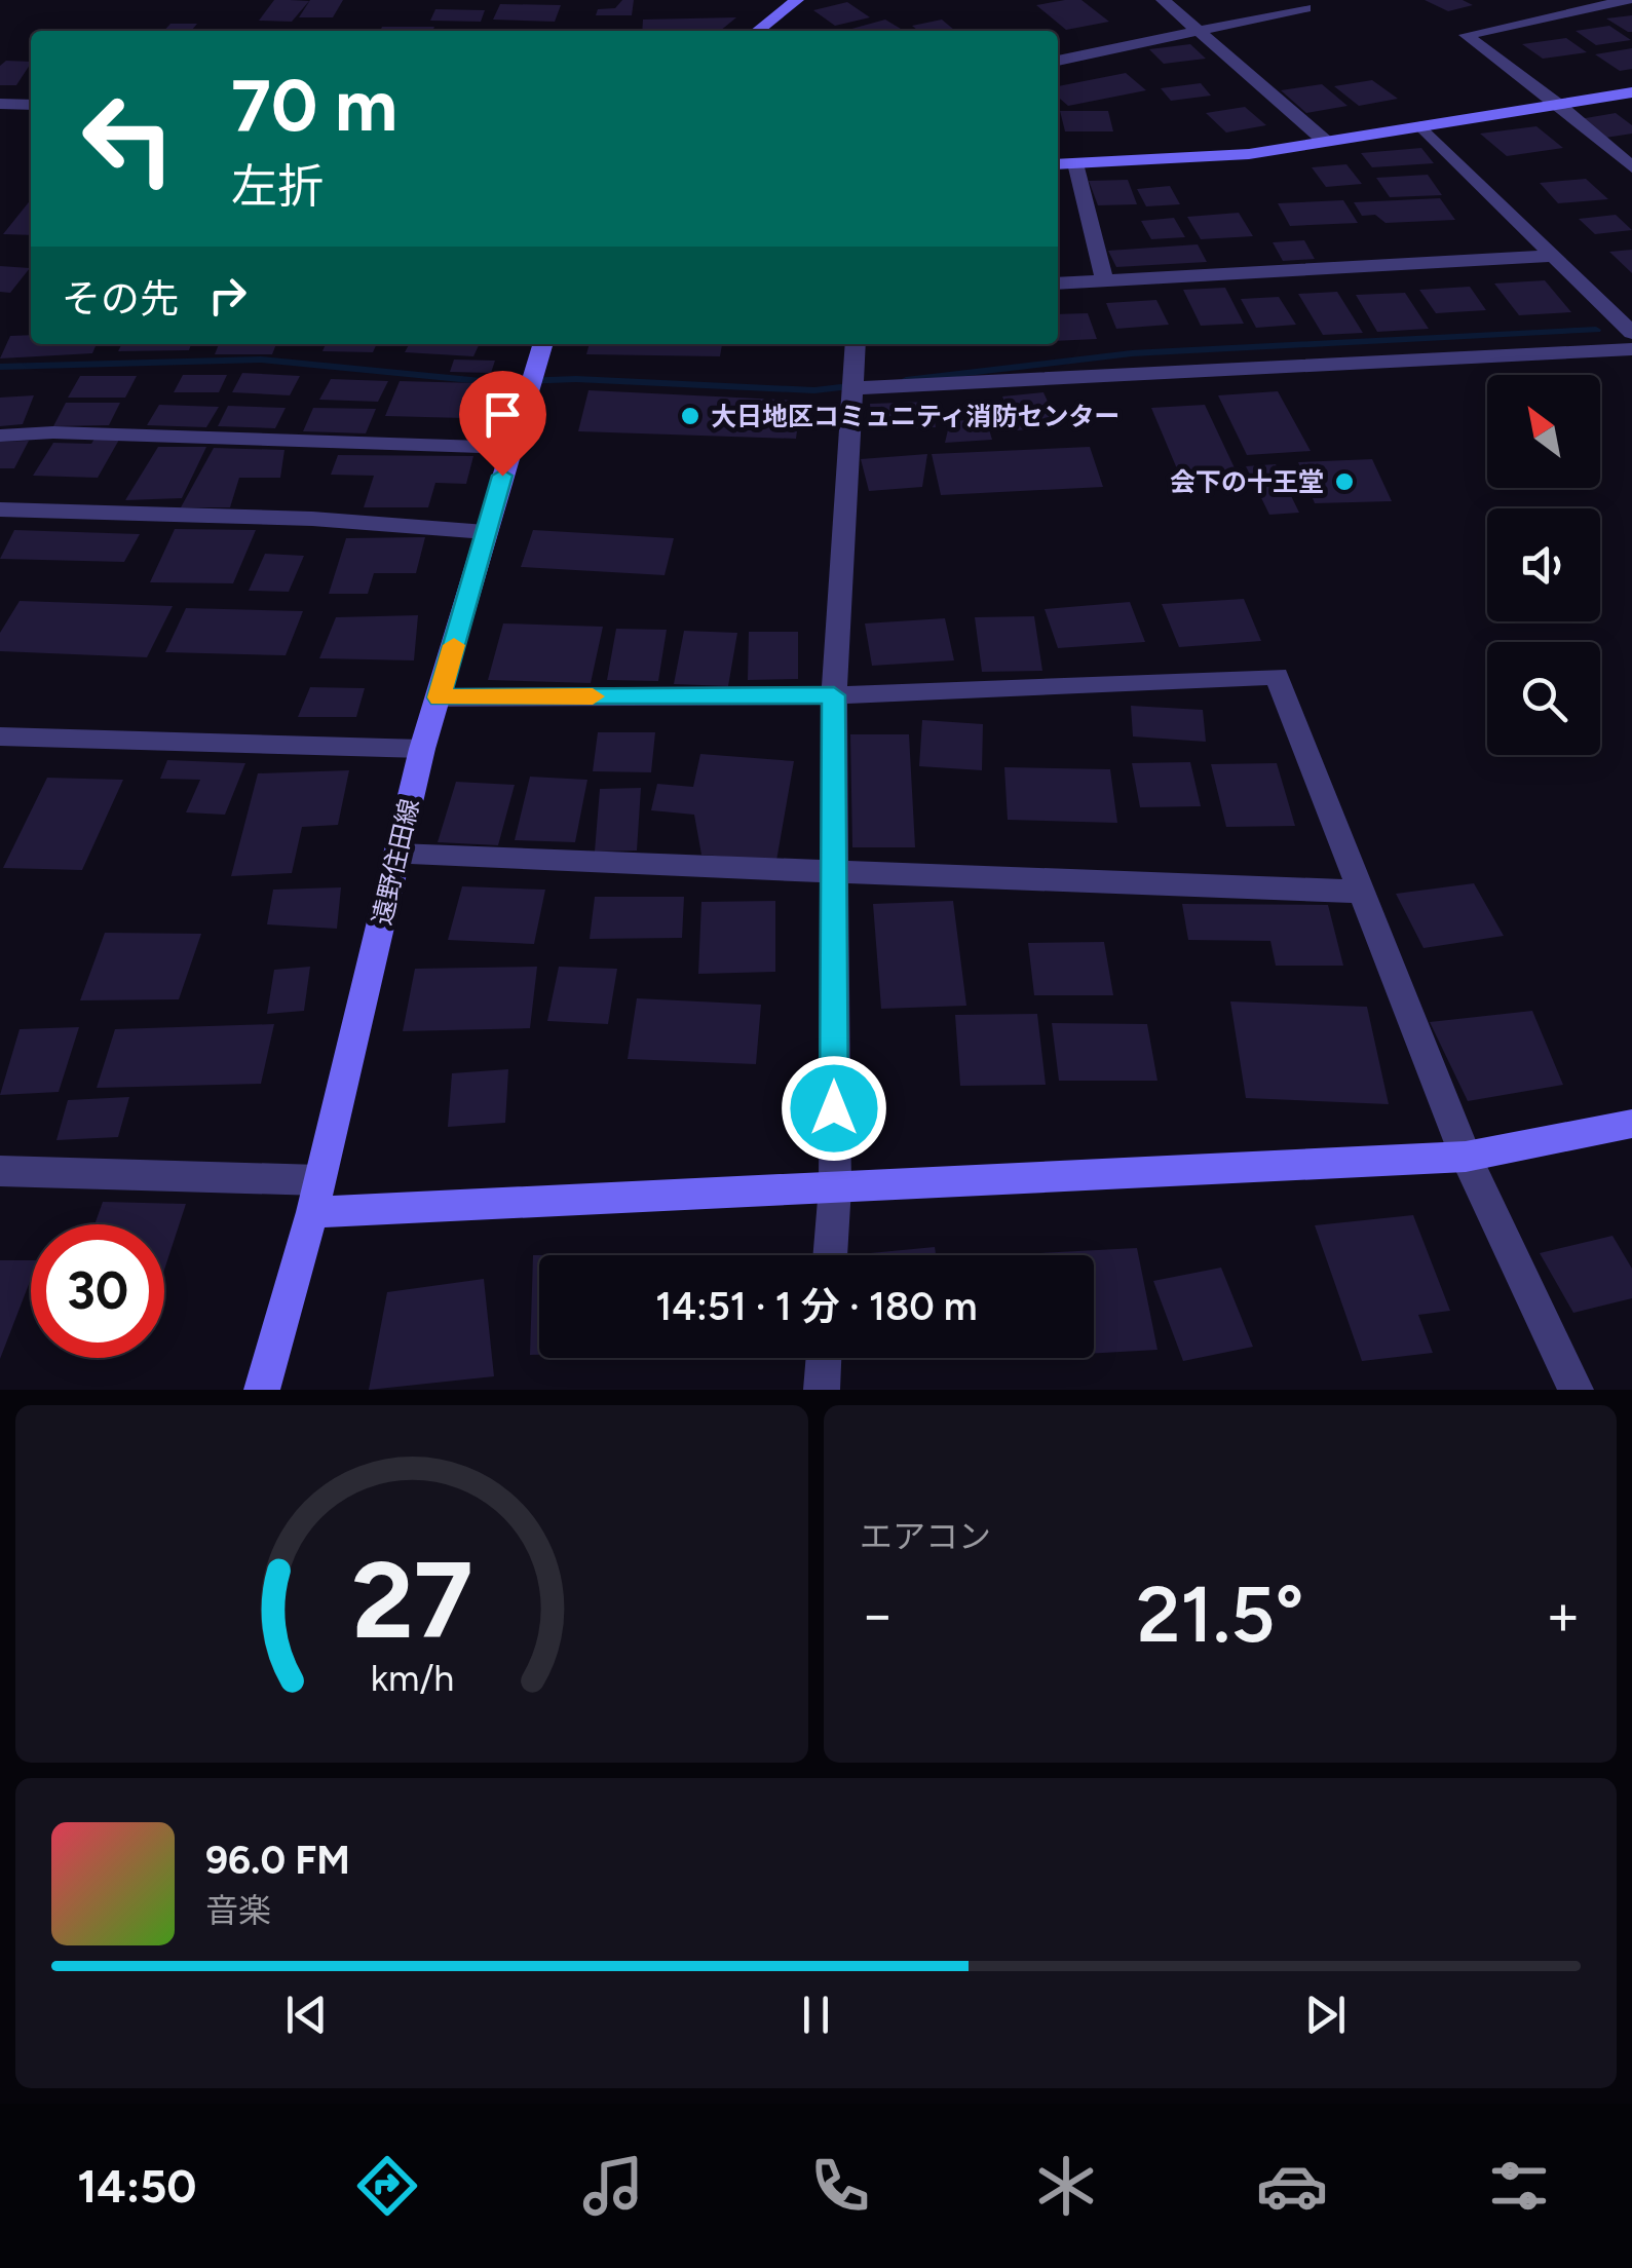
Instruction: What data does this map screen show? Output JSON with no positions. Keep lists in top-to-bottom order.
{
  "streets": {
    "street": ["遠野住田線"]
  },
  "places": ["大日地区コミュニティ消防センター", "会下の十王堂"],
  "north": "top left",
  "page": {
    "turn": ["70 m", "左折"],
    "then": "その先",
    "limit": "30",
    "trip": "14:51 · 1 分 · 180 m",
    "tile": "エアコン",
    "heat": ["−", "21.5°", "+"],
    "song": ["96.0 FM", "音楽"],
    "tabs": "14:50",
    "gauge": ["27", "km/h"]
  }
}
